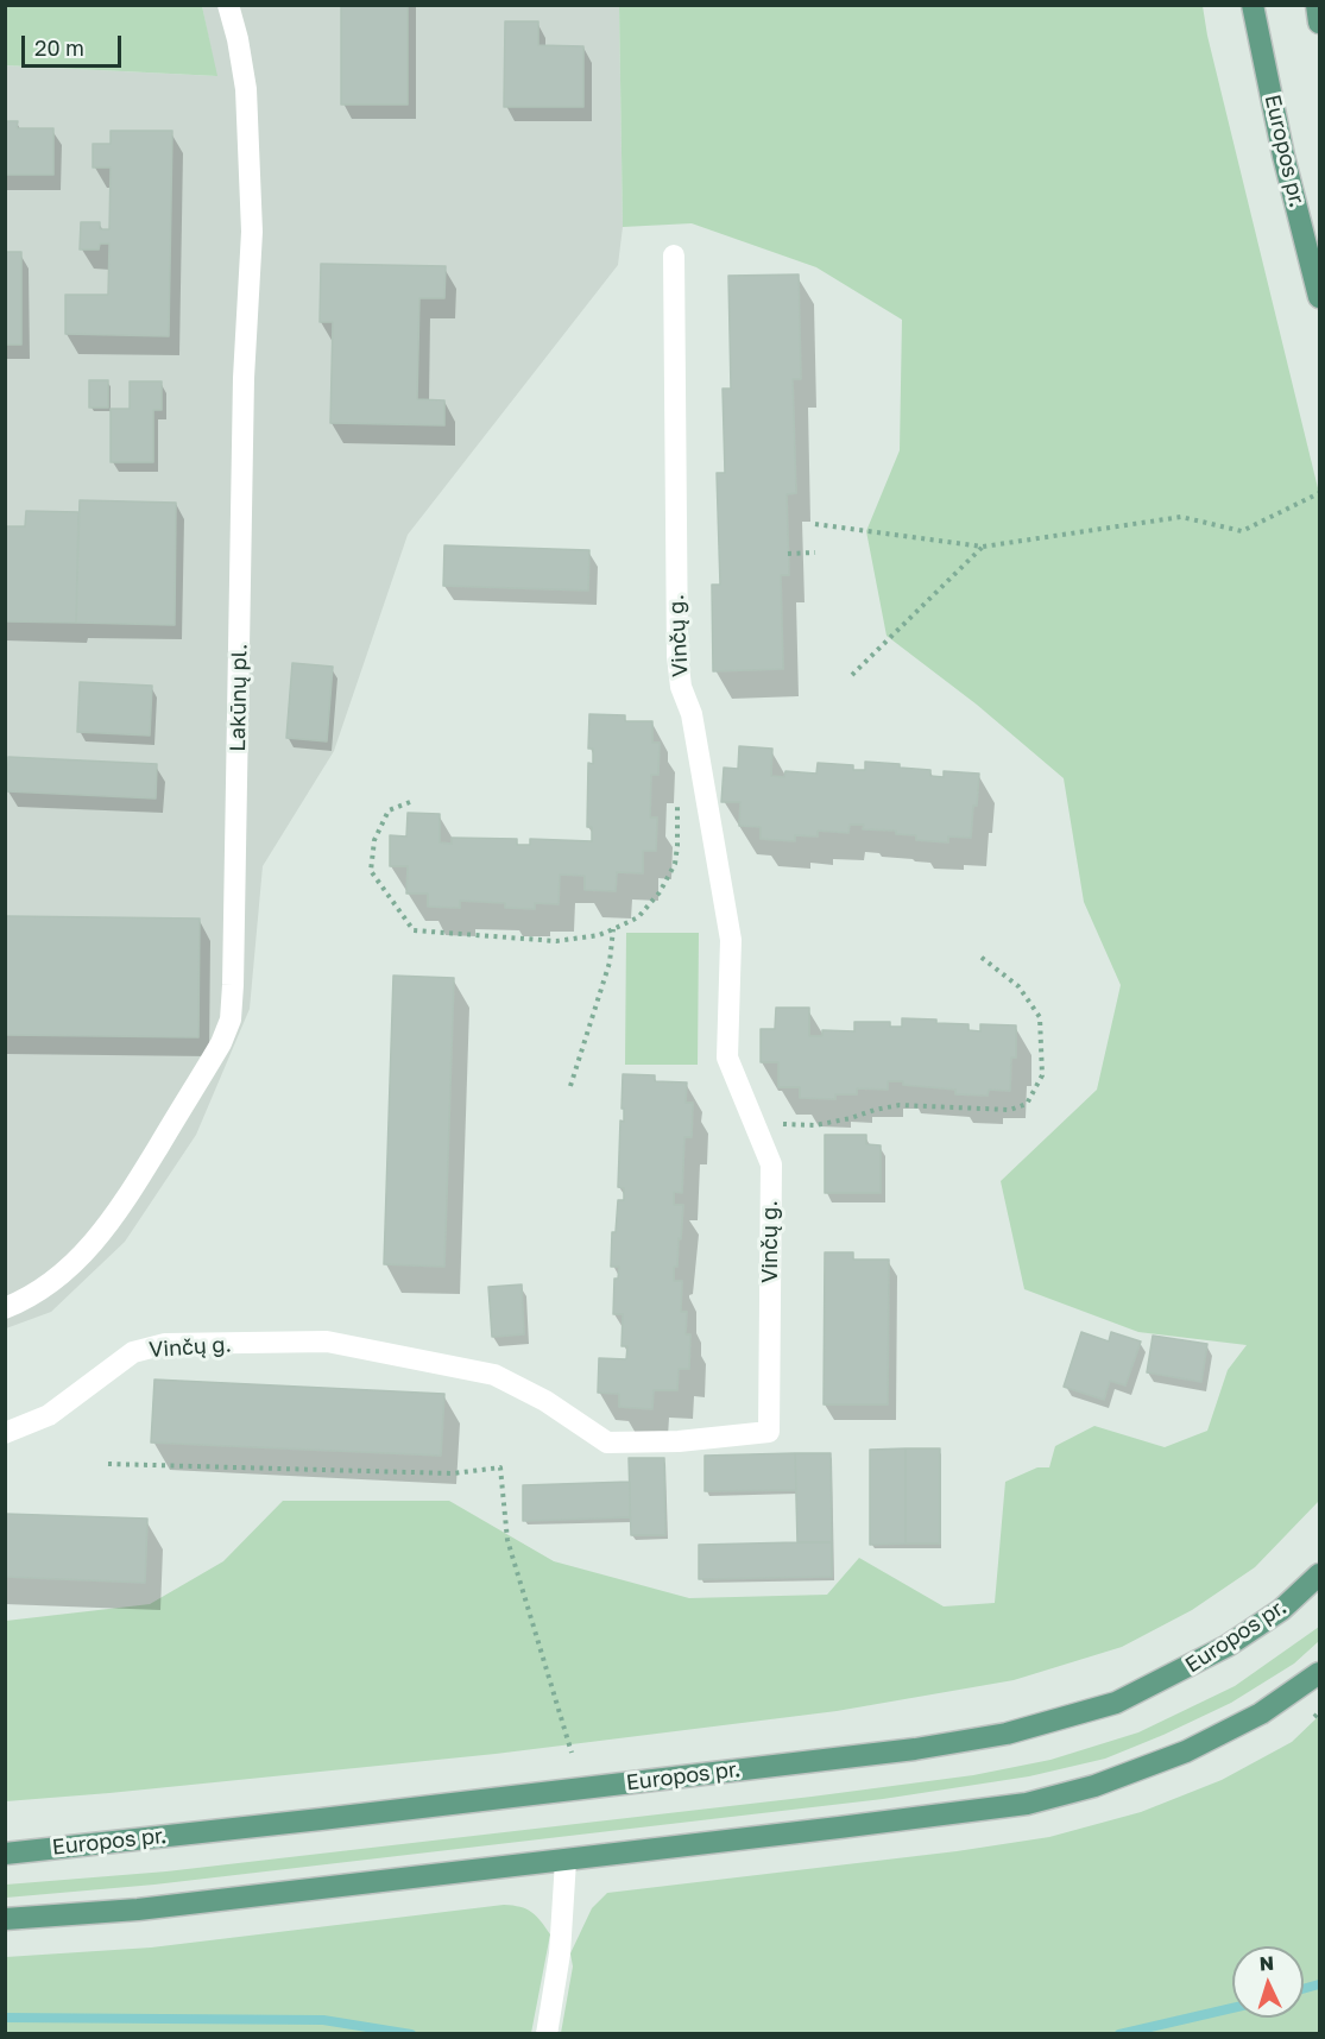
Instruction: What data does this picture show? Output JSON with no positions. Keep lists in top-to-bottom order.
{
  "streets": {
    "main road": ["Europos pr."],
    "street": ["Vinčų g.", "Lakūnų pl."]
  },
  "scale_bar": "20 m",
  "north": "top"
}
